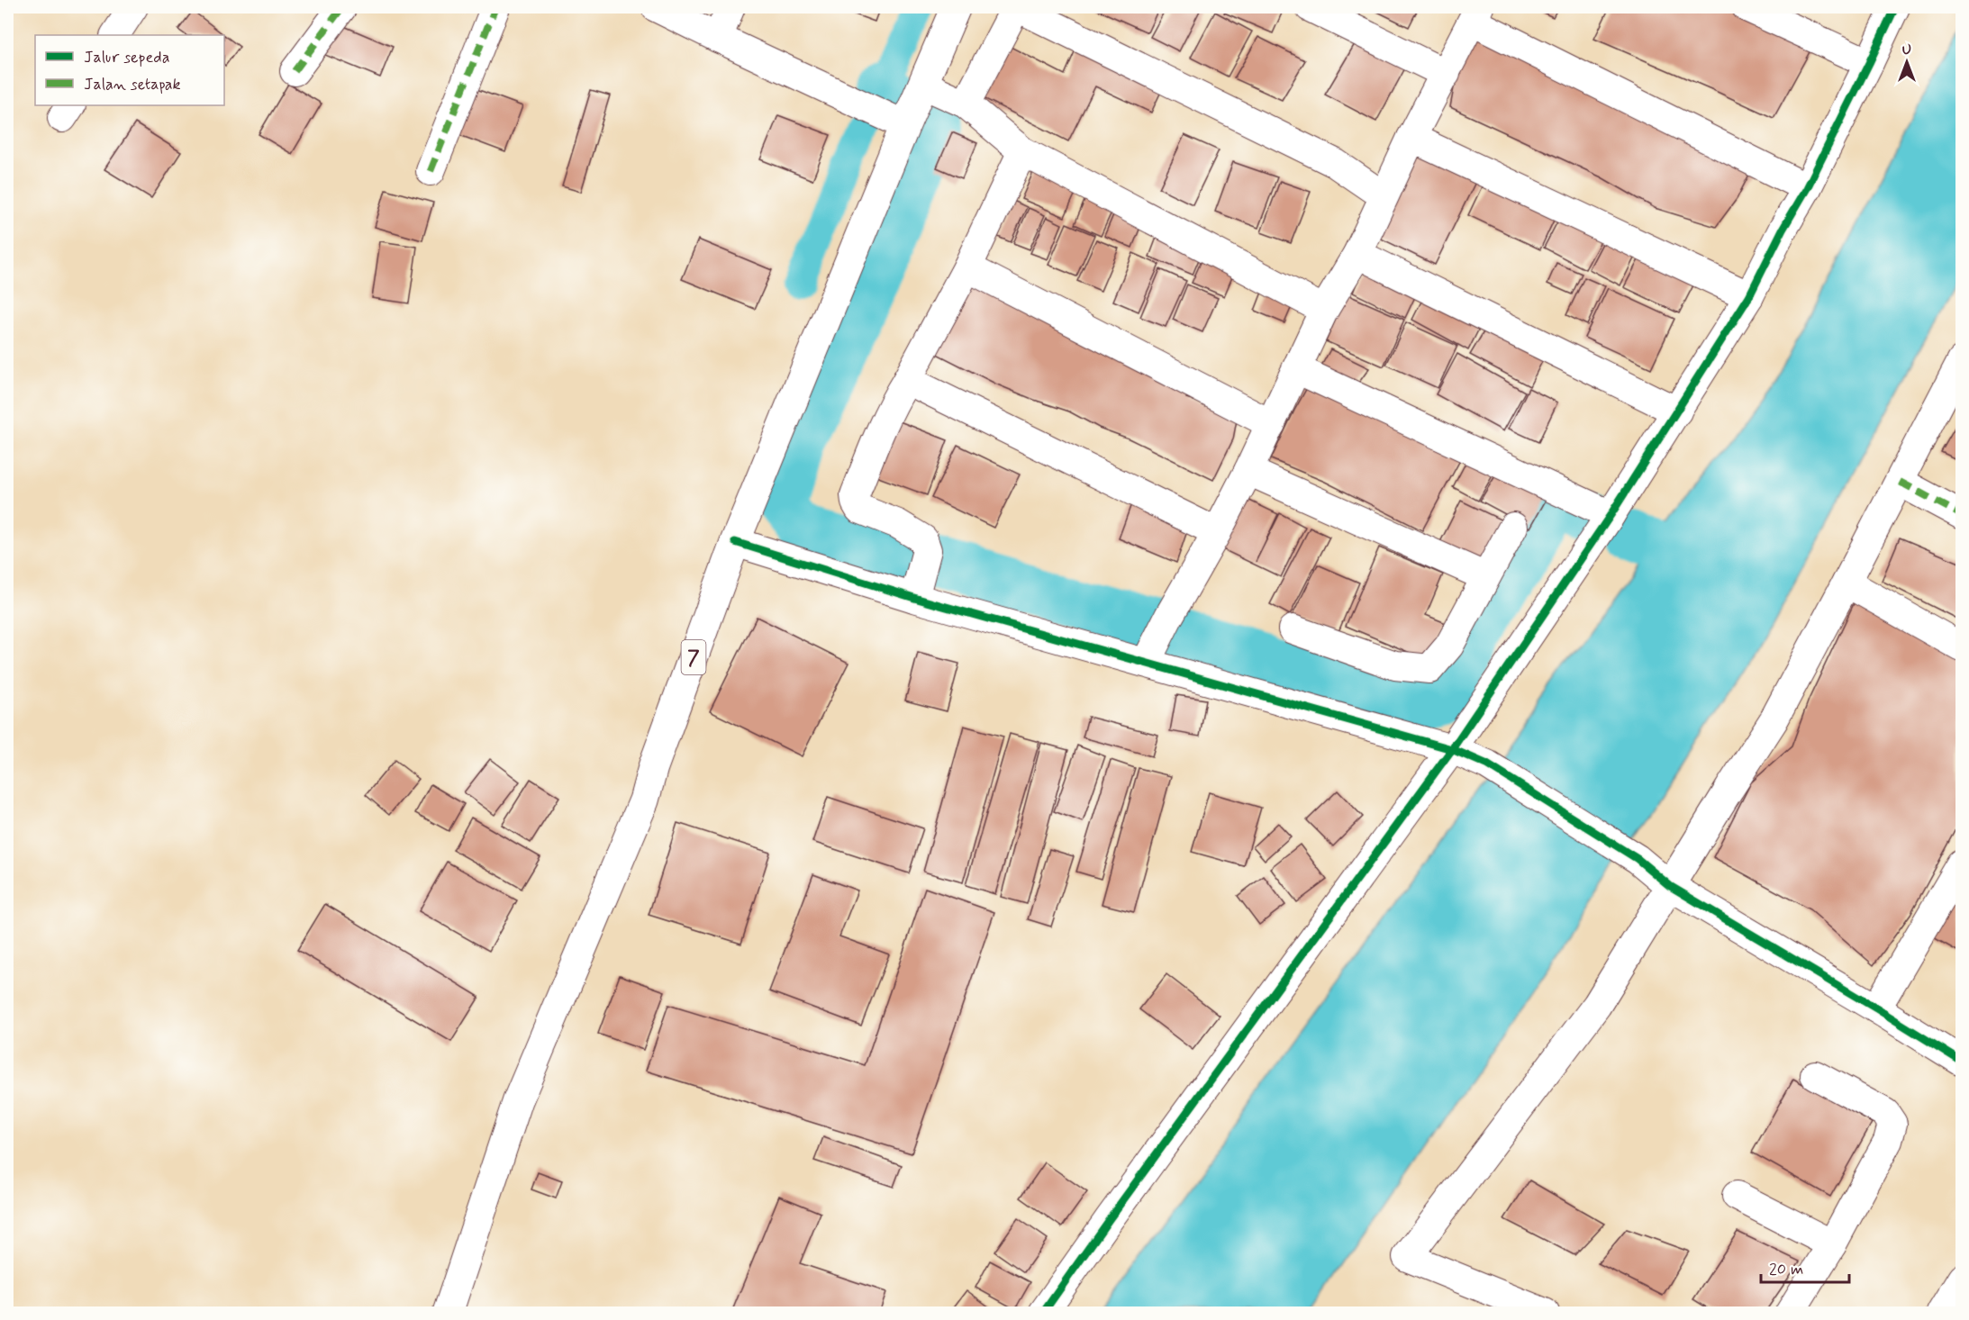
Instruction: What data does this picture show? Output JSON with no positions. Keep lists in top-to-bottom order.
{
  "streets": {
    "highway": ["7"]
  },
  "legend": ["Jalur sepeda", "Jalan setapak"],
  "scale_bar": "20 m",
  "north": "top"
}
